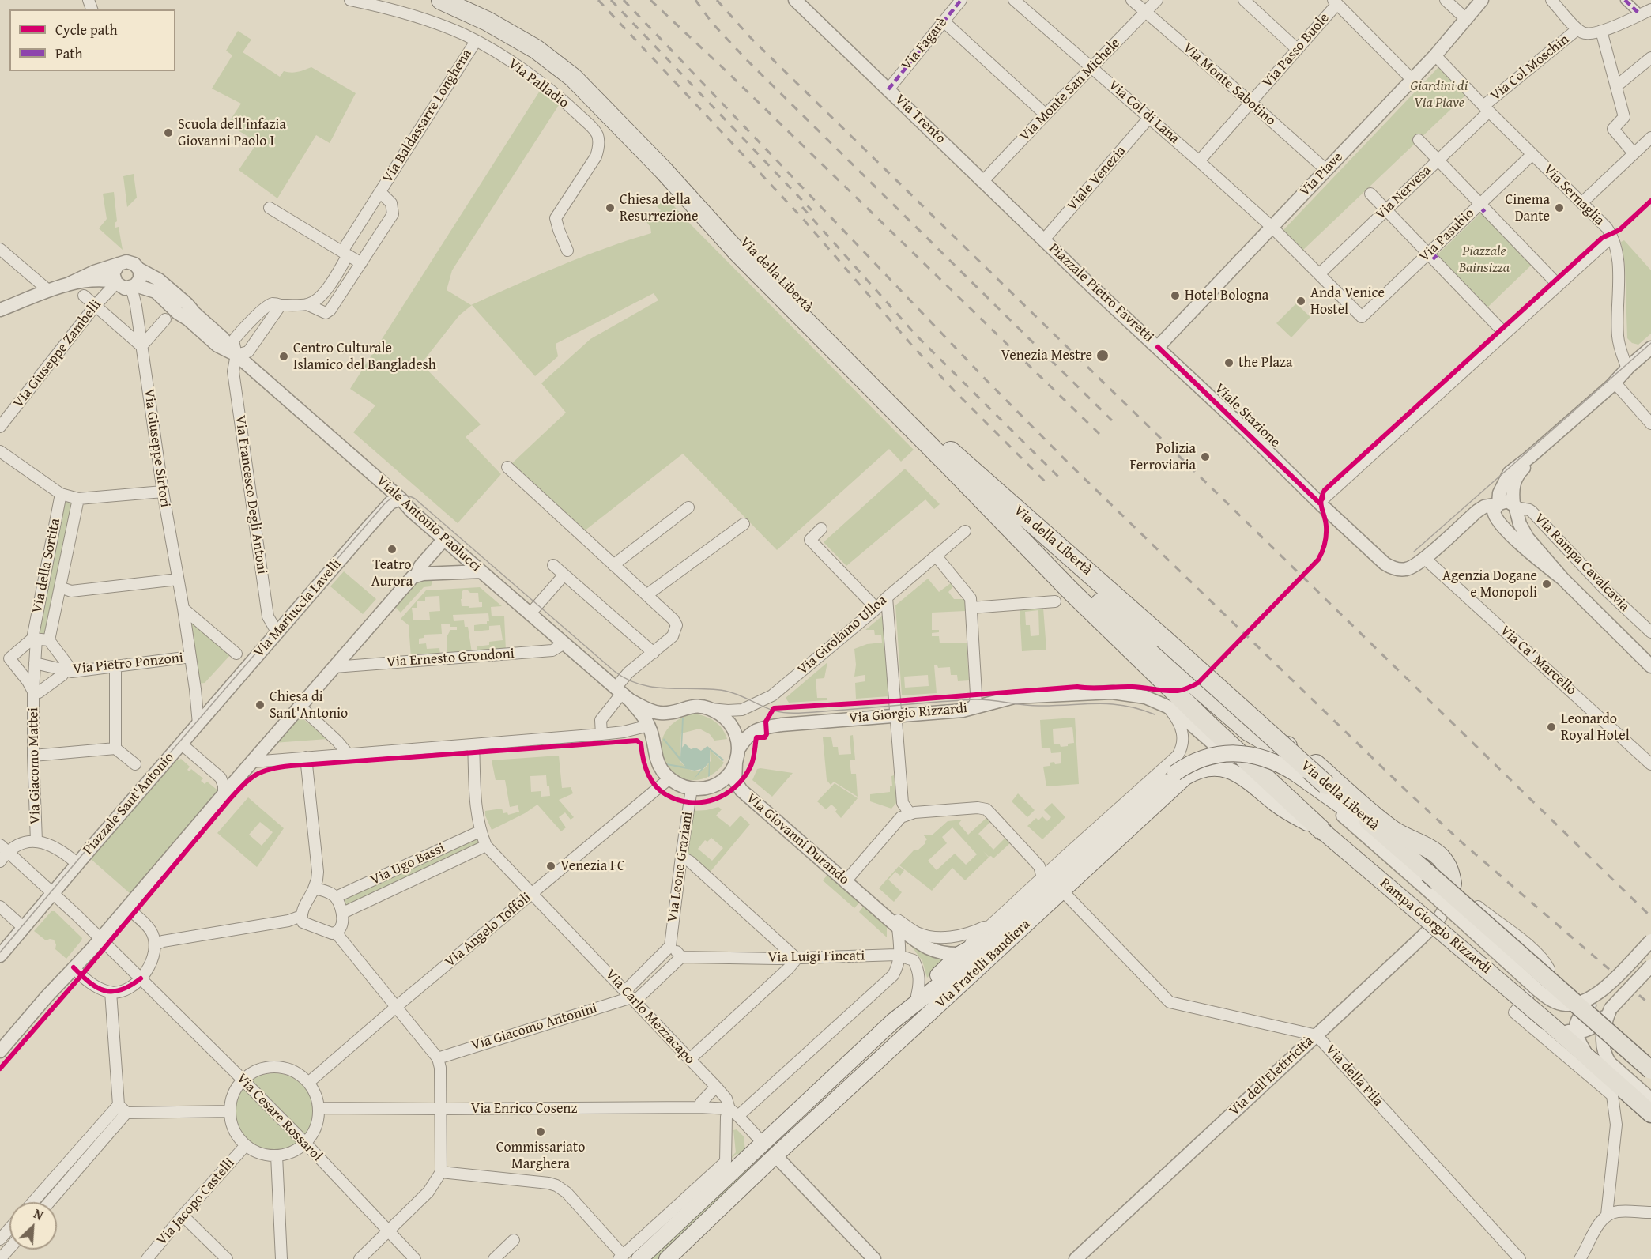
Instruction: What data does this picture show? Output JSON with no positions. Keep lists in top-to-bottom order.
{
  "streets": {
    "highway": ["Via della Libertà", "Rampa Giorgio Rizzardi"],
    "main road": ["Via Fratelli Bandiera"],
    "street": [
      "Via Fagarè",
      "Via Passo Buole",
      "Via Col Moschin",
      "Via Palladio",
      "Via Monte Sabotino",
      "Via Monte San Michele",
      "Via Col di Lana",
      "Via Baldassarre Longhena",
      "Via Trento",
      "Via Piave",
      "Viale Venezia",
      "Via Nervesa",
      "Via Sernaglia",
      "Via Pasubio",
      "Piazzale Pietro Favretti",
      "Via Giuseppe Zambelli",
      "Viale Stazione",
      "Via Giuseppe Sirtori",
      "Via Francesco Degli Antoni",
      "Viale Antonio Paolucci",
      "Via Rampa Cavalcavia",
      "Via della Sortita",
      "Via Mariuccia Lavelli",
      "Via Girolamo Ulloa",
      "Via Ernesto Grondoni",
      "Via Ca' Marcello",
      "Via Pietro Ponzoni",
      "Via Giorgio Rizzardi",
      "Via Giacomo Mattei",
      "Piazzale Sant'Antonio",
      "Via Giovanni Durando",
      "Via Ugo Bassi",
      "Via Leone Graziani",
      "Via Angelo Toffoli",
      "Via Luigi Fincati",
      "Via Carlo Mezzacapo",
      "Via Giacomo Antonini",
      "Via della Pila",
      "Via dell'Elettricità",
      "Via Enrico Cosenz",
      "Via Cesare Rossarol",
      "Via Jacopo Castelli"
    ]
  },
  "crossings": [
    ["Via Fagarè", "Via Trento"],
    ["Via Passo Buole", "Via Monte Sabotino"],
    ["Via Passo Buole", "Via Col di Lana"],
    ["Via Col Moschin", "Via Nervesa"],
    ["Via Col Moschin", "Via Sernaglia"],
    ["Via Palladio", "Via Baldassarre Longhena"],
    ["Via Monte Sabotino", "Via Monte San Michele"],
    ["Via Monte Sabotino", "Via Piave"],
    ["Via Monte San Michele", "Via Col di Lana"],
    ["Via Monte San Michele", "Via Trento"],
    ["Via Col di Lana", "Via Piave"],
    ["Via Col di Lana", "Viale Venezia"],
    ["Via Col di Lana", "Via Nervesa"],
    ["Via Col di Lana", "Via Pasubio"],
    ["Via Baldassarre Longhena", "Via Francesco Degli Antoni"],
    ["Via Baldassarre Longhena", "Viale Antonio Paolucci"],
    ["Via Trento", "Viale Venezia"],
    ["Via Trento", "Piazzale Pietro Favretti"],
    ["Via Piave", "Via Sernaglia"],
    ["Via Piave", "Piazzale Pietro Favretti"],
    ["Via Piave", "Viale Stazione"],
    ["Viale Venezia", "Piazzale Pietro Favretti"],
    ["Via Nervesa", "Via Sernaglia"],
    ["Via Sernaglia", "Via Pasubio"],
    ["Via della Libertà", "Via Giorgio Rizzardi"],
    ["Via della Libertà", "Rampa Giorgio Rizzardi"],
    ["Via della Libertà", "Via Fratelli Bandiera"],
    ["Piazzale Pietro Favretti", "Viale Stazione"],
    ["Via Giuseppe Zambelli", "Via Giuseppe Sirtori"],
    ["Via Giuseppe Zambelli", "Viale Antonio Paolucci"],
    ["Viale Stazione", "Via Ca' Marcello"],
    ["Via Giuseppe Sirtori", "Viale Antonio Paolucci"],
    ["Via Giuseppe Sirtori", "Via Mariuccia Lavelli"],
    ["Via Giuseppe Sirtori", "Via Pietro Ponzoni"],
    ["Via Giuseppe Sirtori", "Piazzale Sant'Antonio"],
    ["Via Francesco Degli Antoni", "Viale Antonio Paolucci"],
    ["Via Francesco Degli Antoni", "Via Mariuccia Lavelli"],
    ["Viale Antonio Paolucci", "Via Mariuccia Lavelli"],
    ["Viale Antonio Paolucci", "Via Ernesto Grondoni"],
    ["Via della Sortita", "Via Pietro Ponzoni"],
    ["Via della Sortita", "Via Giacomo Mattei"],
    ["Via Mariuccia Lavelli", "Piazzale Sant'Antonio"],
    ["Via Girolamo Ulloa", "Via Giorgio Rizzardi"],
    ["Via Girolamo Ulloa", "Via Giovanni Durando"],
    ["Via Girolamo Ulloa", "Via Leone Graziani"],
    ["Via Girolamo Ulloa", "Via Angelo Toffoli"],
    ["Via Pietro Ponzoni", "Via Giacomo Mattei"],
    ["Via Giorgio Rizzardi", "Via Giovanni Durando"],
    ["Via Giorgio Rizzardi", "Via Leone Graziani"],
    ["Via Giorgio Rizzardi", "Rampa Giorgio Rizzardi"],
    ["Via Giorgio Rizzardi", "Via Angelo Toffoli"],
    ["Via Giorgio Rizzardi", "Via Fratelli Bandiera"],
    ["Piazzale Sant'Antonio", "Via Cesare Rossarol"],
    ["Via Giovanni Durando", "Via Leone Graziani"],
    ["Via Giovanni Durando", "Via Angelo Toffoli"],
    ["Via Giovanni Durando", "Via Fratelli Bandiera"],
    ["Via Ugo Bassi", "Via Carlo Mezzacapo"],
    ["Via Leone Graziani", "Via Angelo Toffoli"],
    ["Rampa Giorgio Rizzardi", "Via Fratelli Bandiera"],
    ["Via Angelo Toffoli", "Via Carlo Mezzacapo"],
    ["Via Fratelli Bandiera", "Via Carlo Mezzacapo"],
    ["Via Fratelli Bandiera", "Via della Pila"],
    ["Via Carlo Mezzacapo", "Via Giacomo Antonini"],
    ["Via Carlo Mezzacapo", "Via Enrico Cosenz"],
    ["Via della Pila", "Via dell'Elettricità"]
  ],
  "parks": ["Giardini di Via Piave", "Piazzale Bainsizza"],
  "places": [
    "Scuola dell'infazia Giovanni Paolo I",
    "Chiesa della Resurrezione",
    "Cinema Dante",
    "Hotel Bologna",
    "Anda Venice Hostel",
    "Venezia Mestre",
    "Centro Culturale Islamico del Bangladesh",
    "the Plaza",
    "Polizia Ferroviaria",
    "Teatro Aurora",
    "Agenzia Dogane e Monopoli",
    "Chiesa di Sant'Antonio",
    "Leonardo Royal Hotel",
    "Venezia FC",
    "Commissariato Marghera"
  ],
  "legend": ["Cycle path", "Path"],
  "north": "top right"
}
